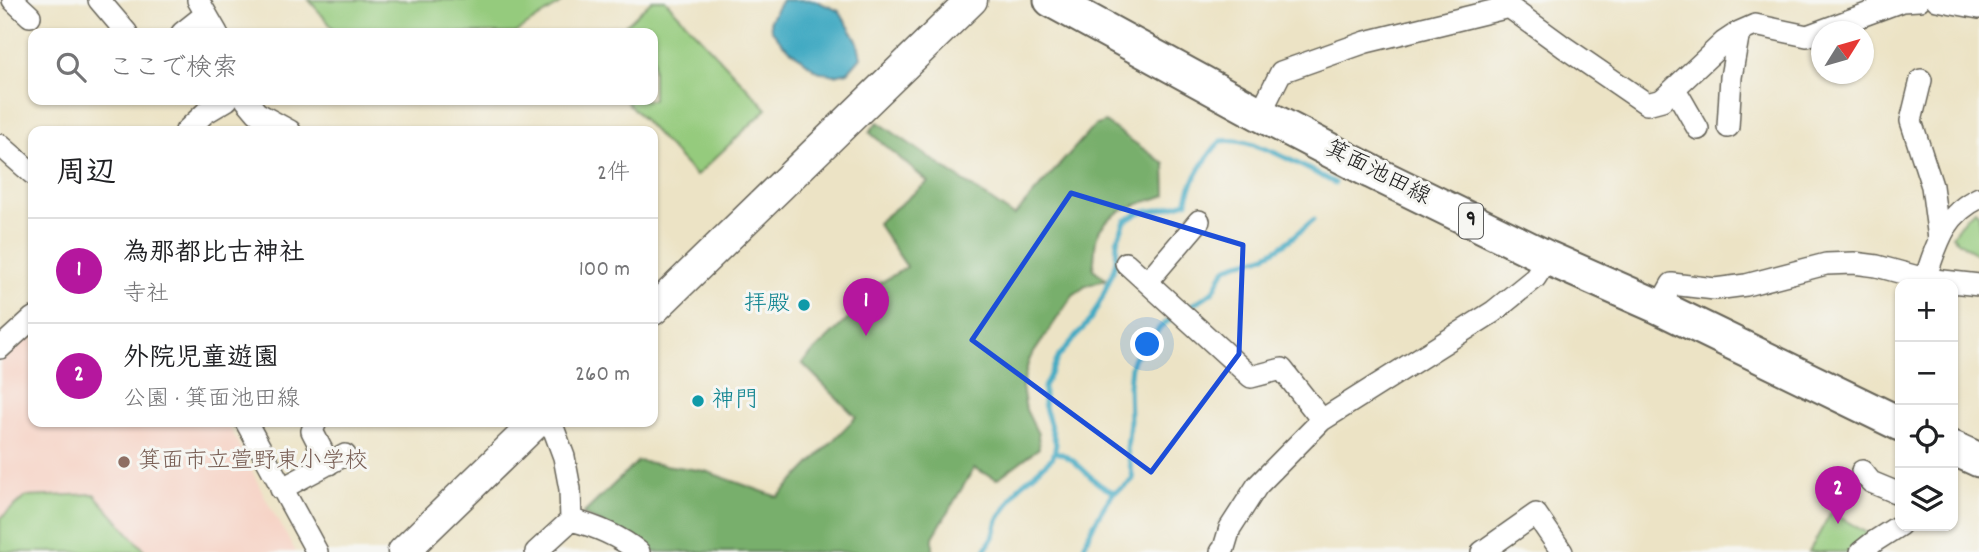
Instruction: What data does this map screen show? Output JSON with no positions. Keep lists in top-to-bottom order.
{
  "streets": {
    "main road": ["箕面池田線", "9"]
  },
  "places": ["拝殿", "神門", "箕面市立萱野東小学校"],
  "north": "top right",
  "page": {
    "search": "ここで検索",
    "heading": ["周辺", "2件"],
    "list": [
      {
        "mark": "1",
        "name": "為那都比古神社",
        "note": "寺社",
        "value": "100 m"
      },
      {
        "mark": "2",
        "name": "外院児童遊園",
        "note": "公園 · 箕面池田線",
        "value": "260 m"
      }
    ],
    "pins": ["1", "2"],
    "map_buttons": ["+", "−"]
  }
}
